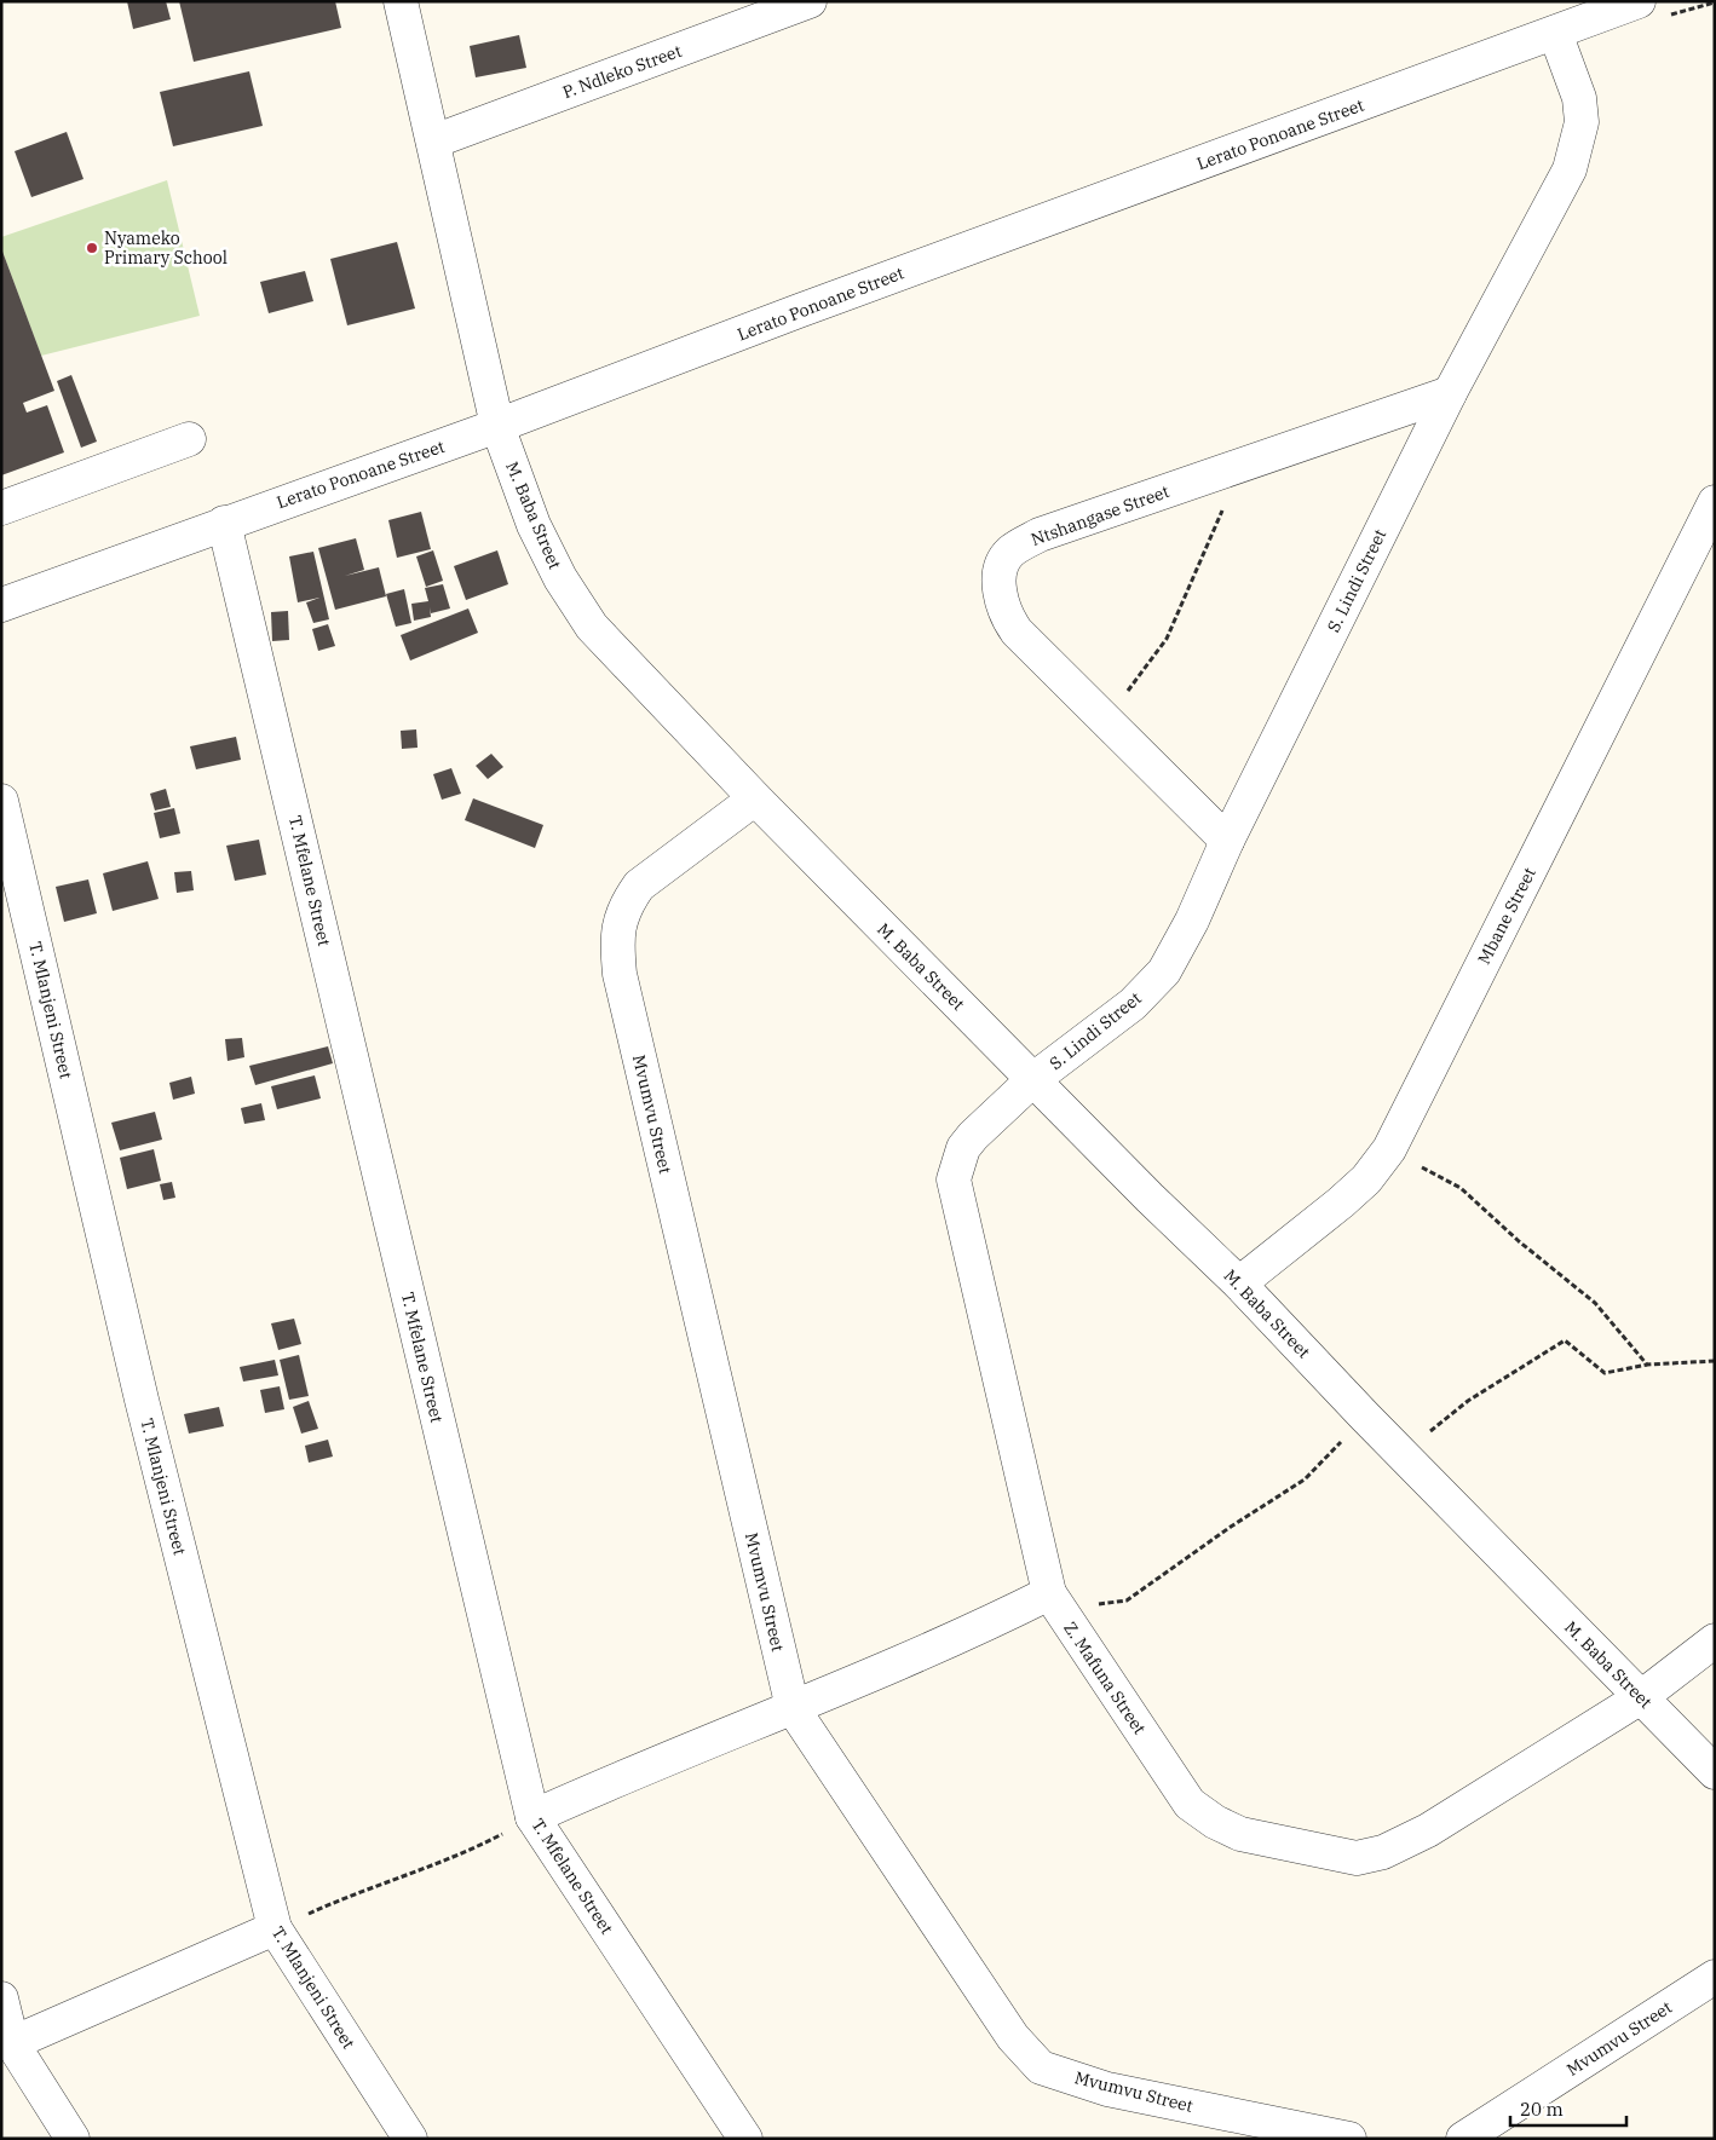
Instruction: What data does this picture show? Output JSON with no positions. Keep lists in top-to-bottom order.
{
  "streets": {
    "street": [
      "P. Ndleko Street",
      "Lerato Ponoane Street",
      "M. Baba Street",
      "Ntshangase Street",
      "S. Lindi Street",
      "T. Mfelane Street",
      "Mbane Street",
      "T. Mlanjeni Street",
      "Mvumvu Street",
      "Z. Mafuna Street"
    ]
  },
  "crossings": [
    ["P. Ndleko Street", "M. Baba Street"],
    ["Lerato Ponoane Street", "M. Baba Street"],
    ["Lerato Ponoane Street", "S. Lindi Street"],
    ["Lerato Ponoane Street", "T. Mfelane Street"],
    ["M. Baba Street", "S. Lindi Street"],
    ["M. Baba Street", "Mbane Street"],
    ["M. Baba Street", "Mvumvu Street"],
    ["M. Baba Street", "Z. Mafuna Street"],
    ["Ntshangase Street", "S. Lindi Street"],
    ["S. Lindi Street", "Z. Mafuna Street"]
  ],
  "places": ["Nyameko Primary School"],
  "scale_bar": "20 m"
}
